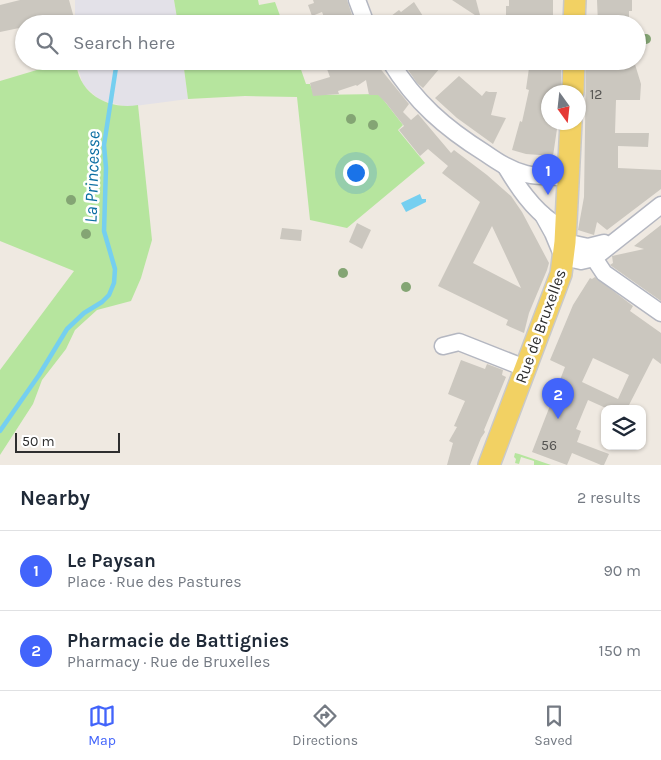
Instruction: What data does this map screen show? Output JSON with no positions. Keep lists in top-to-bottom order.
{
  "streets": {
    "main road": ["Rue de Bruxelles"]
  },
  "water": ["La Princesse"],
  "house_numbers": ["12", "56"],
  "scale_bar": "50 m",
  "north": "bottom",
  "page": {
    "search": "Search here",
    "pins": ["1", "2"],
    "scale": "50 m",
    "heading": ["Nearby", "2 results"],
    "list": [
      {
        "mark": "1",
        "name": "Le Paysan",
        "note": "Place · Rue des Pastures",
        "value": "90 m"
      },
      {
        "mark": "2",
        "name": "Pharmacie de Battignies",
        "note": "Pharmacy · Rue de Bruxelles",
        "value": "150 m"
      }
    ],
    "nav": ["Map", "Directions", "Saved"]
  }
}
